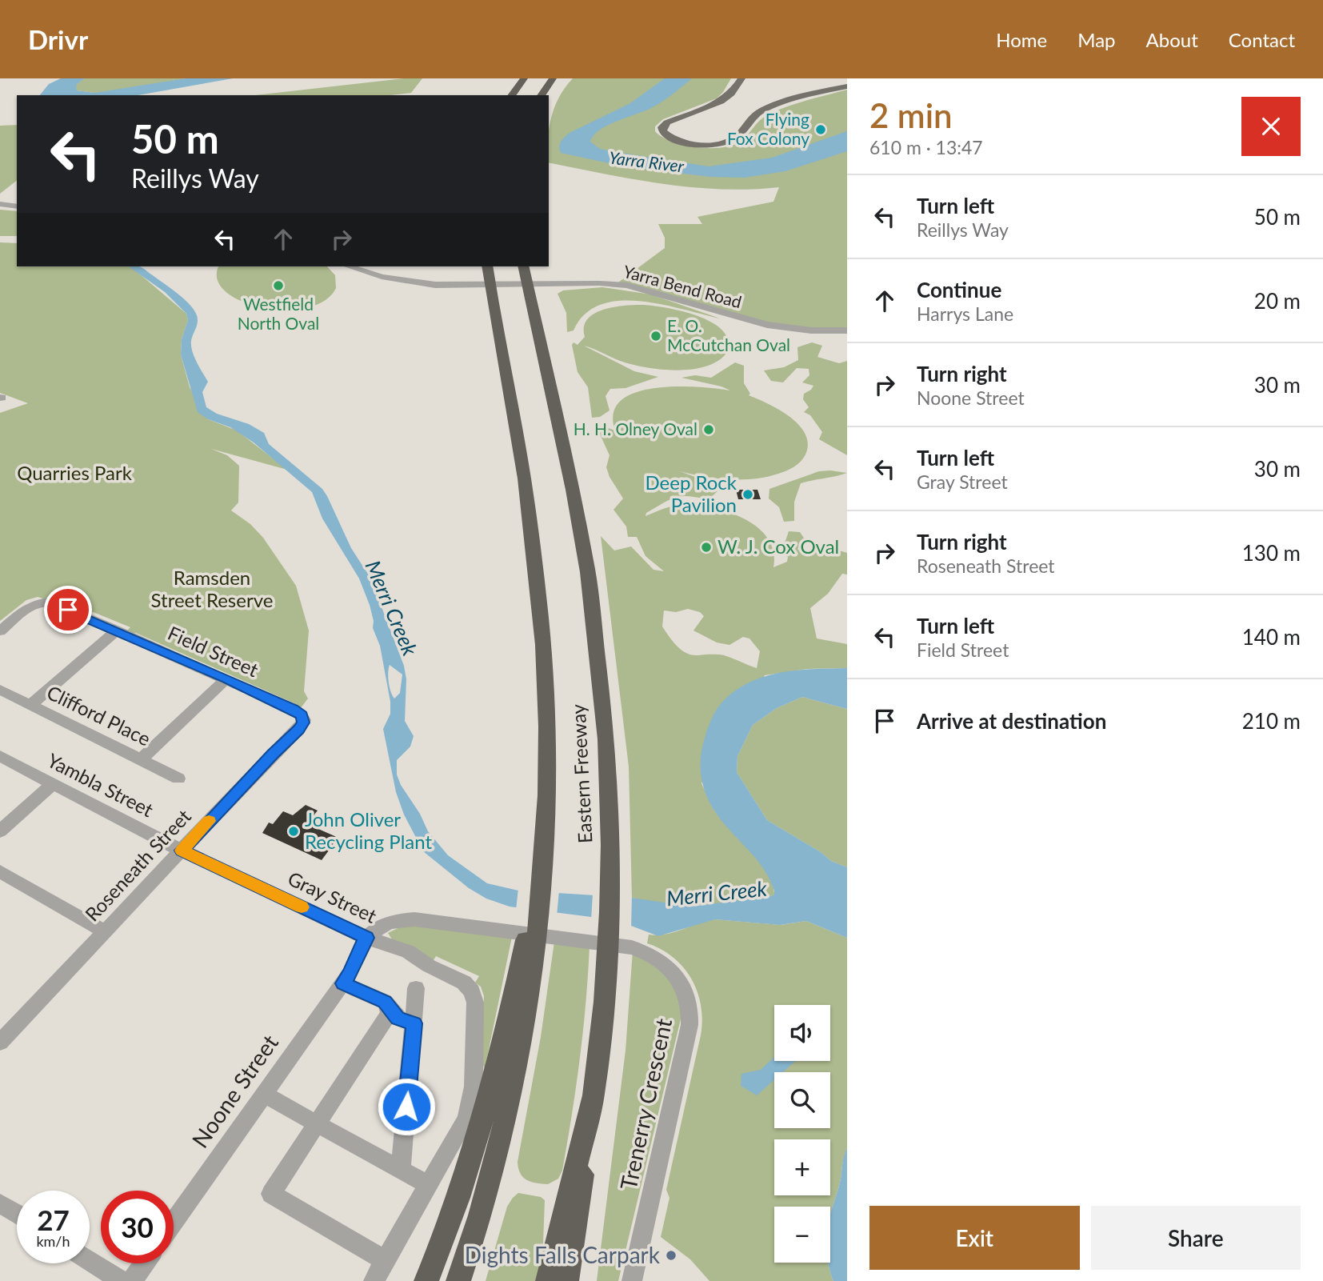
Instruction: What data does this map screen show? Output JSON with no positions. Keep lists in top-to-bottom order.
{
  "streets": {
    "highway": ["Eastern Freeway"],
    "street": [
      "Yarra Bend Road",
      "Field Street",
      "Clifford Place",
      "Yambla Street",
      "Roseneath Street",
      "Gray Street",
      "Noone Street",
      "Trenerry Crescent"
    ]
  },
  "crossings": [
    ["Field Street", "Roseneath Street"],
    ["Yambla Street", "Roseneath Street"],
    ["Yambla Street", "Gray Street"],
    ["Roseneath Street", "Gray Street"],
    ["Gray Street", "Noone Street"],
    ["Gray Street", "Trenerry Crescent"],
    ["Noone Street", "Trenerry Crescent"]
  ],
  "water": ["Yarra River", "Merri Creek"],
  "parks": ["Quarries Park", "Ramsden Street Reserve"],
  "places": [
    "Flying Fox Colony",
    "Westfield North Oval",
    "E. O. McCutchan Oval",
    "H. H. Olney Oval",
    "Deep Rock Pavilion",
    "W. J. Cox Oval",
    "John Oliver Recycling Plant",
    "Dights Falls Carpark"
  ],
  "page": {
    "header": "Drivr",
    "nav": [
      "Home",
      "Map",
      "About",
      "Contact"
    ],
    "heading": ["2 min", "610 m · 13:47"],
    "turn": ["50 m", "Reillys Way"],
    "list": [
      {
        "name": "Turn left",
        "note": "Reillys Way",
        "value": "50 m"
      },
      {
        "name": "Continue",
        "note": "Harrys Lane",
        "value": "20 m"
      },
      {
        "name": "Turn right",
        "note": "Noone Street",
        "value": "30 m"
      },
      {
        "name": "Turn left",
        "note": "Gray Street",
        "value": "30 m"
      },
      {
        "name": "Turn right",
        "note": "Roseneath Street",
        "value": "130 m"
      },
      {
        "name": "Turn left",
        "note": "Field Street",
        "value": "140 m"
      },
      {
        "name": "Arrive at destination",
        "value": "210 m"
      }
    ],
    "map_buttons": ["+", "−"],
    "speed": "27 km/h",
    "limit": "30",
    "buttons": ["Exit", "Share"]
  }
}
